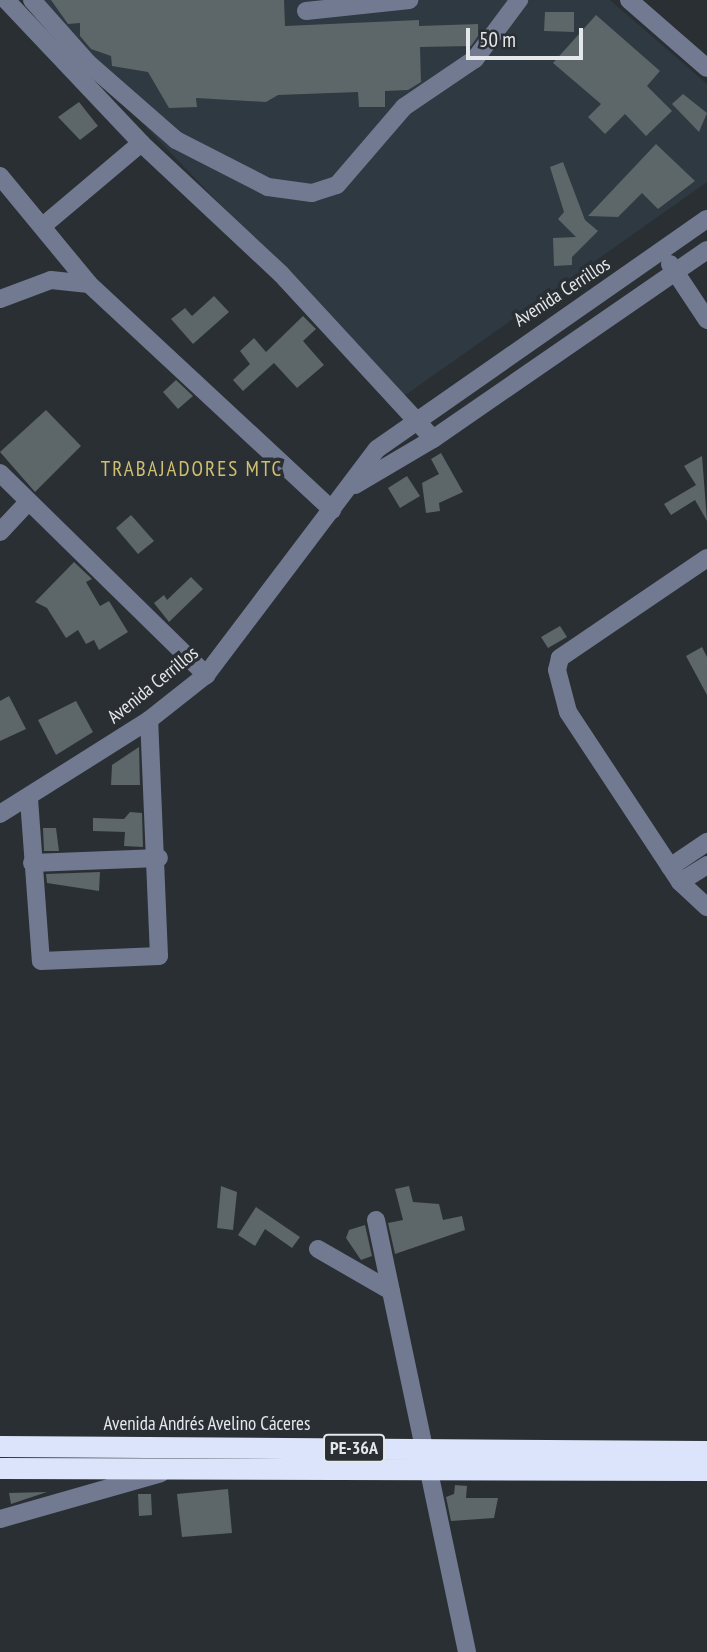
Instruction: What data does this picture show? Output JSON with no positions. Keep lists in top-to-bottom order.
{
  "streets": {
    "highway": ["Avenida Andrés Avelino Cáceres", "PE-36A"],
    "street": ["Avenida Cerrillos"]
  },
  "districts": ["TRABAJADORES MTC"],
  "scale_bar": "50 m"
}
